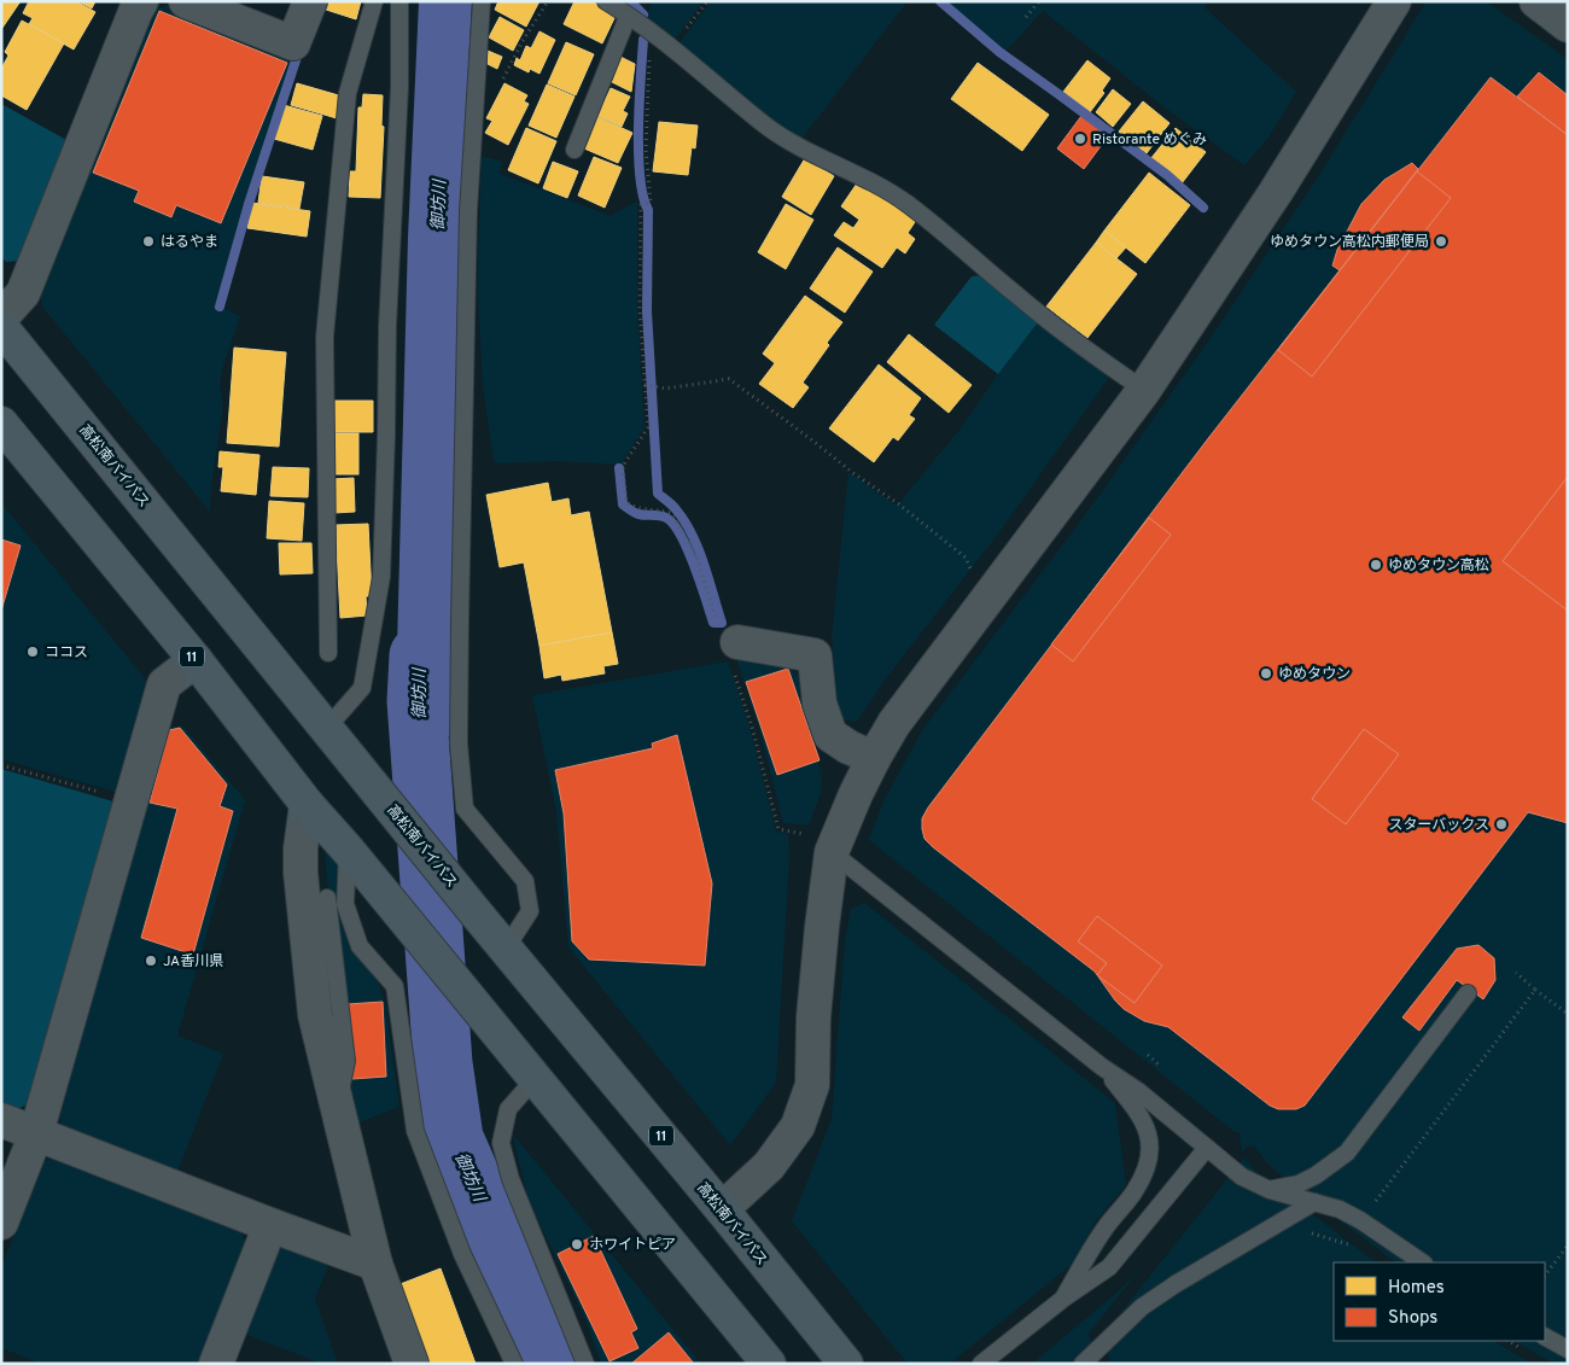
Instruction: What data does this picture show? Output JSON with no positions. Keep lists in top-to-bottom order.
{
  "streets": {
    "highway": ["高松南バイパス", "11"]
  },
  "water": ["御坊川"],
  "places": [
    "Ristorante めぐみ",
    "はるやま",
    "ゆめタウン高松内郵便局",
    "ゆめタウン高松",
    "ココス",
    "ゆめタウン",
    "スターバックス",
    "JA香川県",
    "ホワイトピア"
  ],
  "legend": ["Homes", "Shops"]
}
